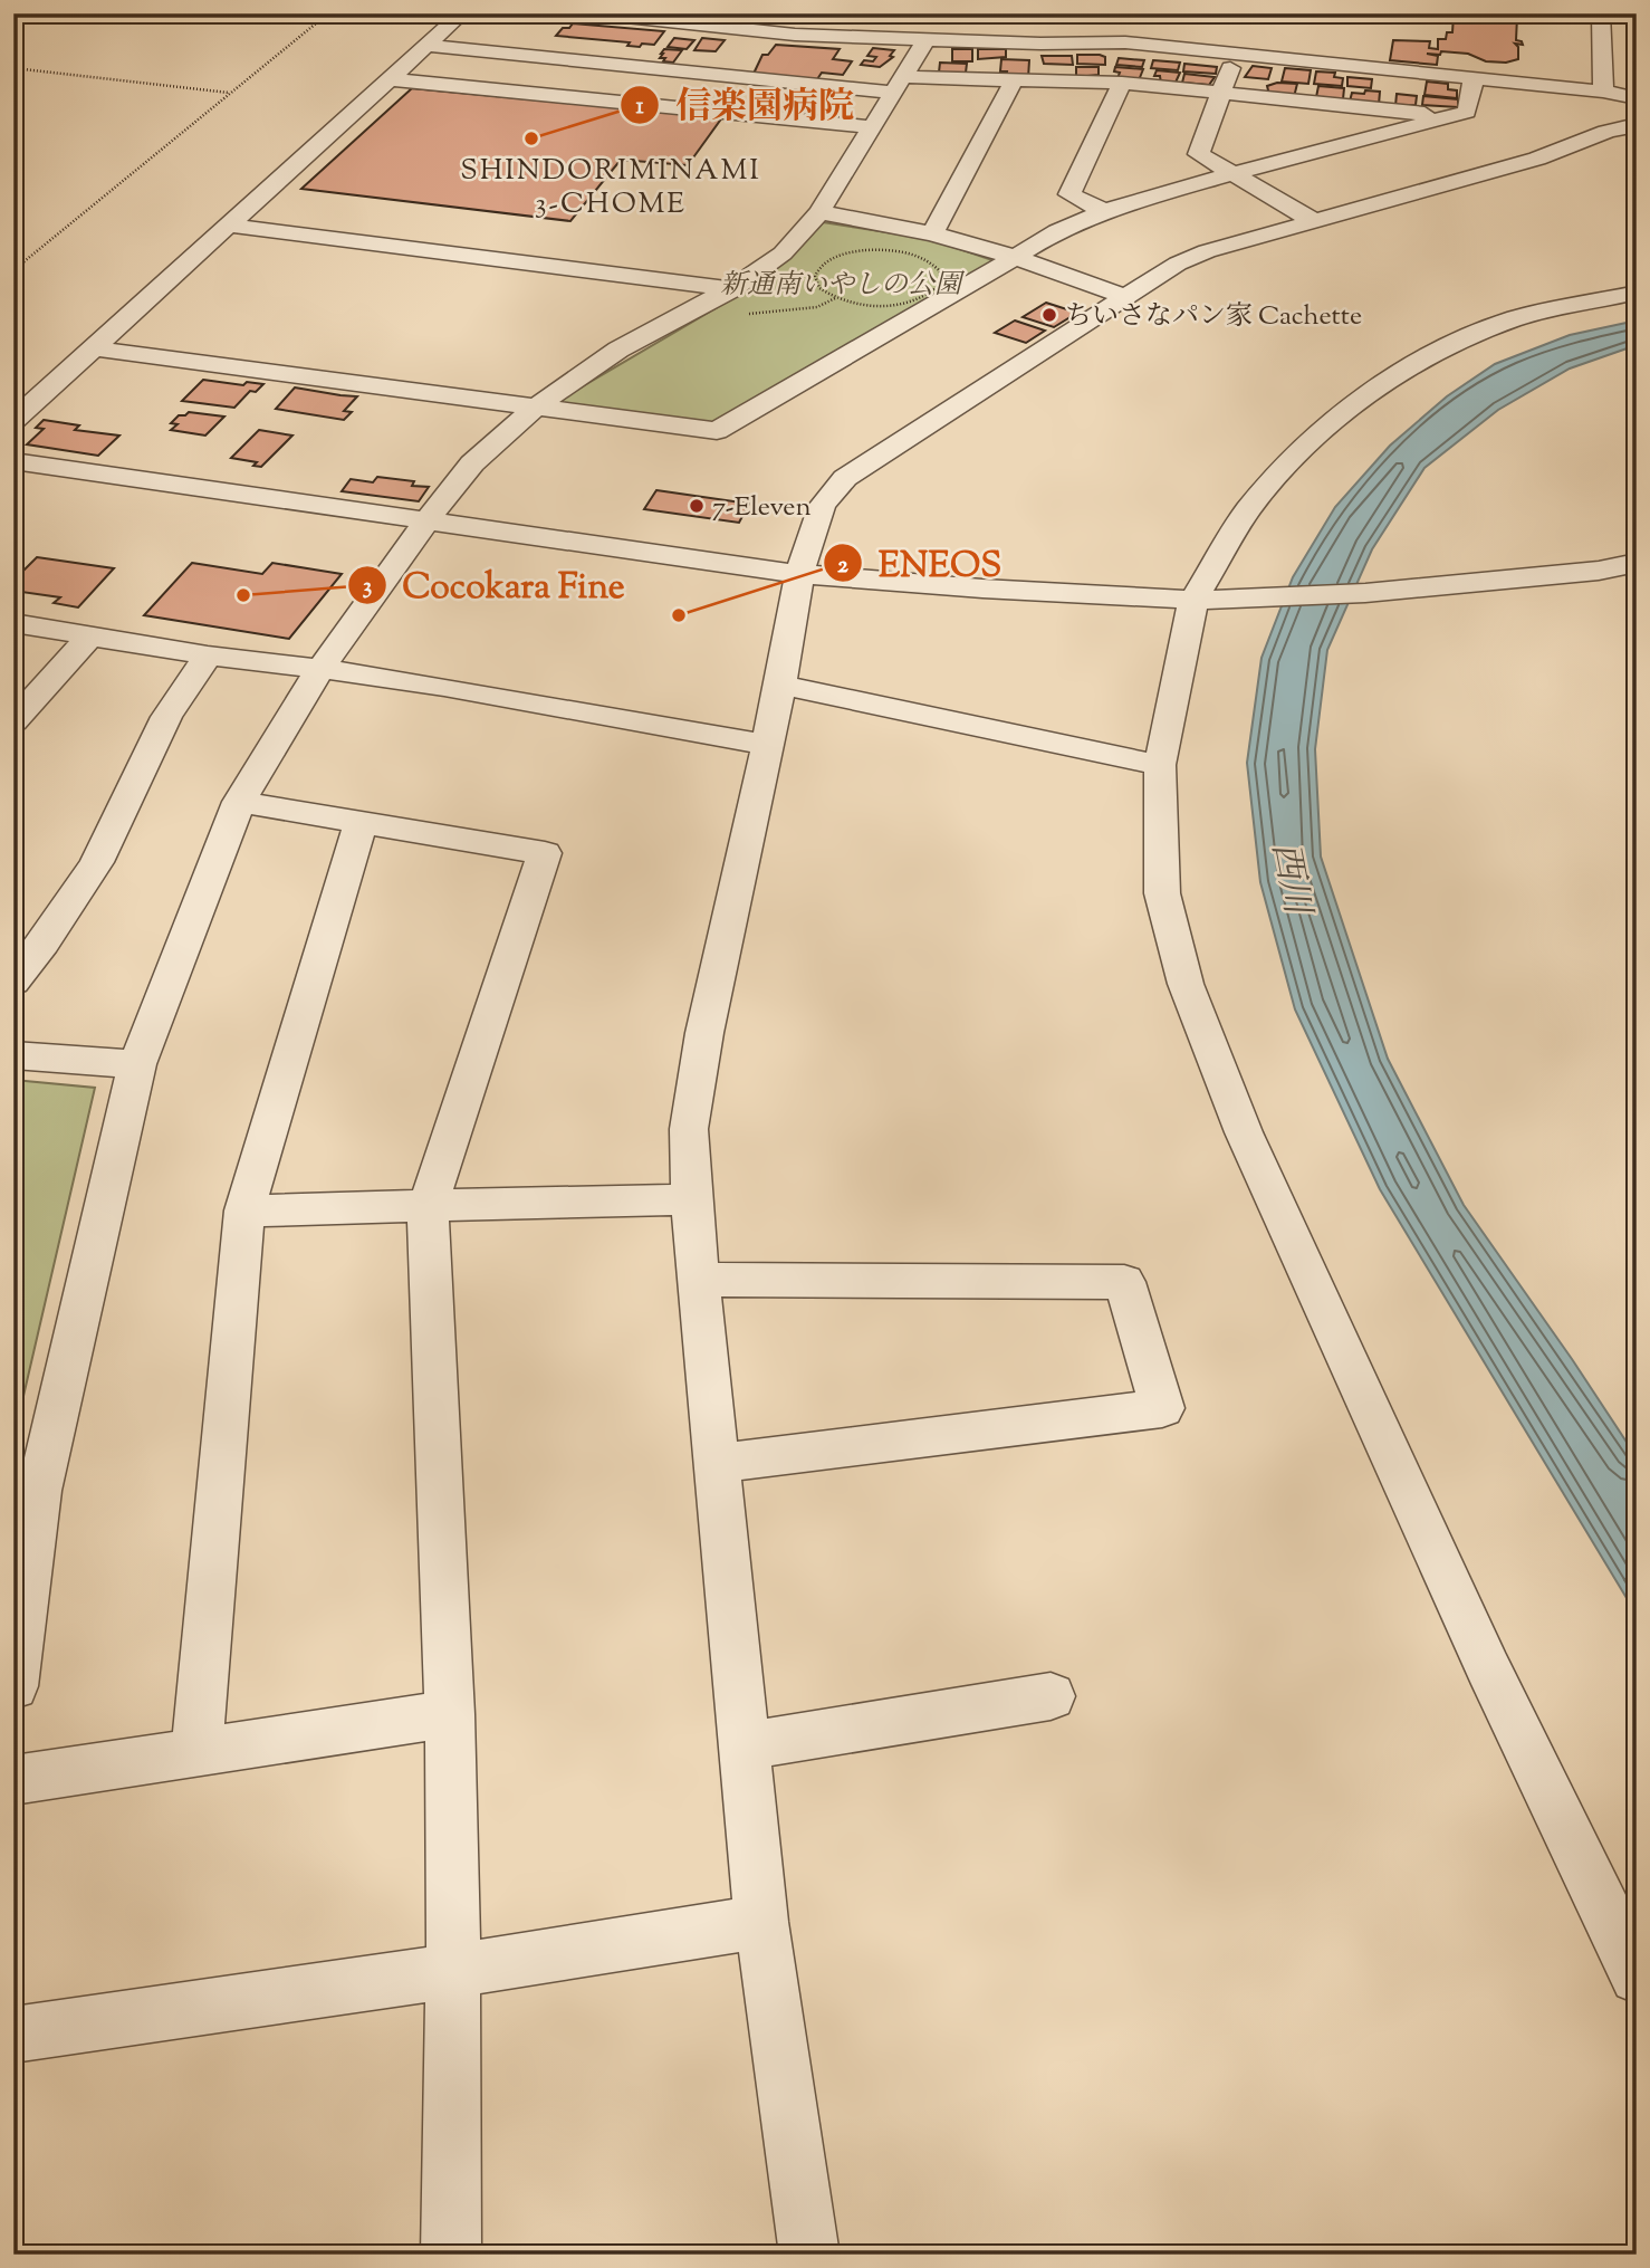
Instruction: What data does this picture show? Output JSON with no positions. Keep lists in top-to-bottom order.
{
  "districts": ["SHINDORIMINAMI 3-CHOME"],
  "water": ["西川"],
  "parks": ["新通南いやしの公園"],
  "places": [
    "信楽園病院",
    "ちいさなパン家 Cachette",
    "7-Eleven",
    "Cocokara Fine",
    "ENEOS"
  ]
}
